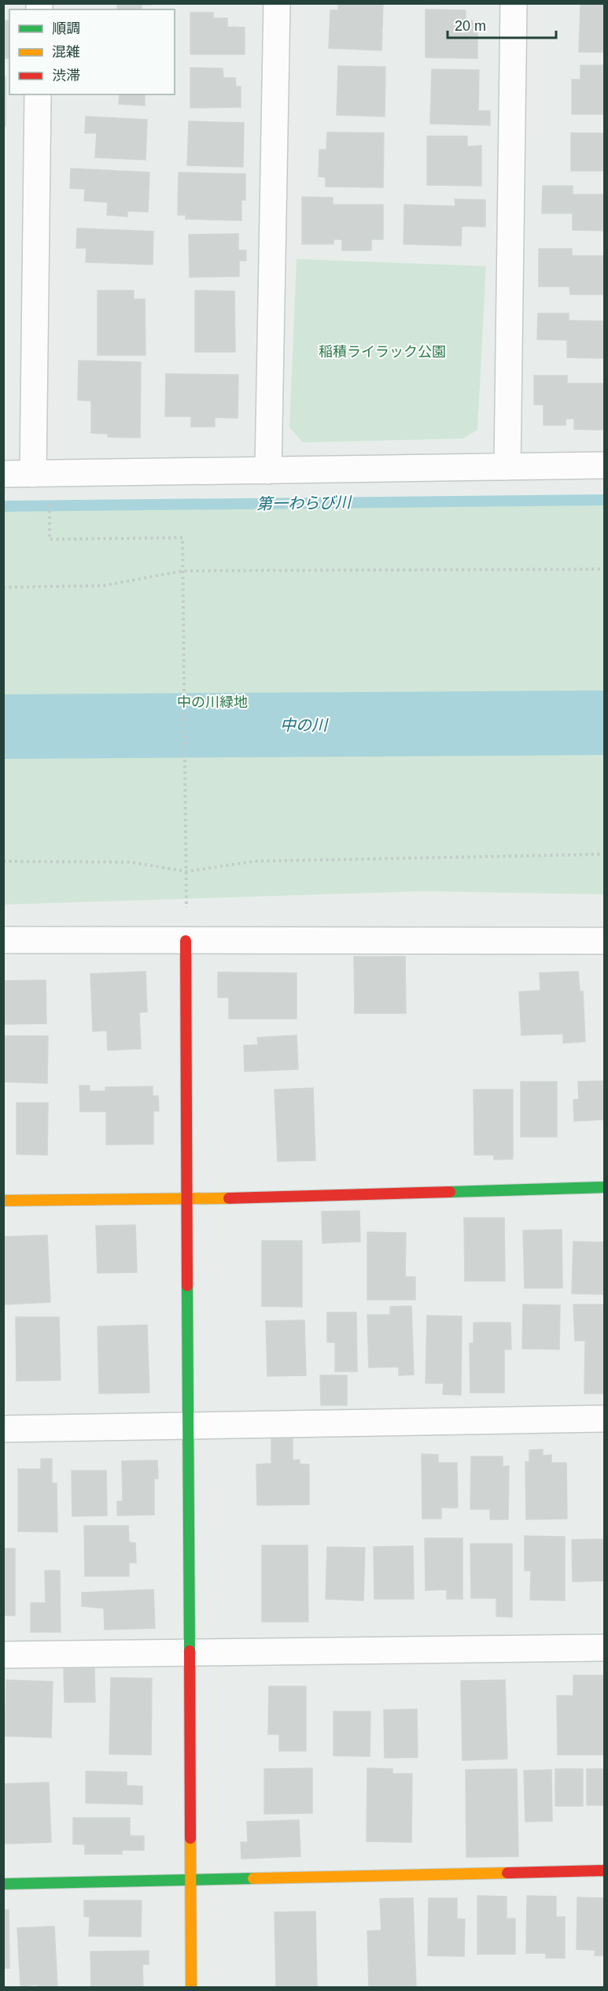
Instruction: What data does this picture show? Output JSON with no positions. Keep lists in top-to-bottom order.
{
  "water": ["第一わらび川", "中の川"],
  "parks": ["稲積ライラック公園", "中の川緑地"],
  "legend": ["順調", "混雑", "渋滞"],
  "scale_bar": "20 m"
}
